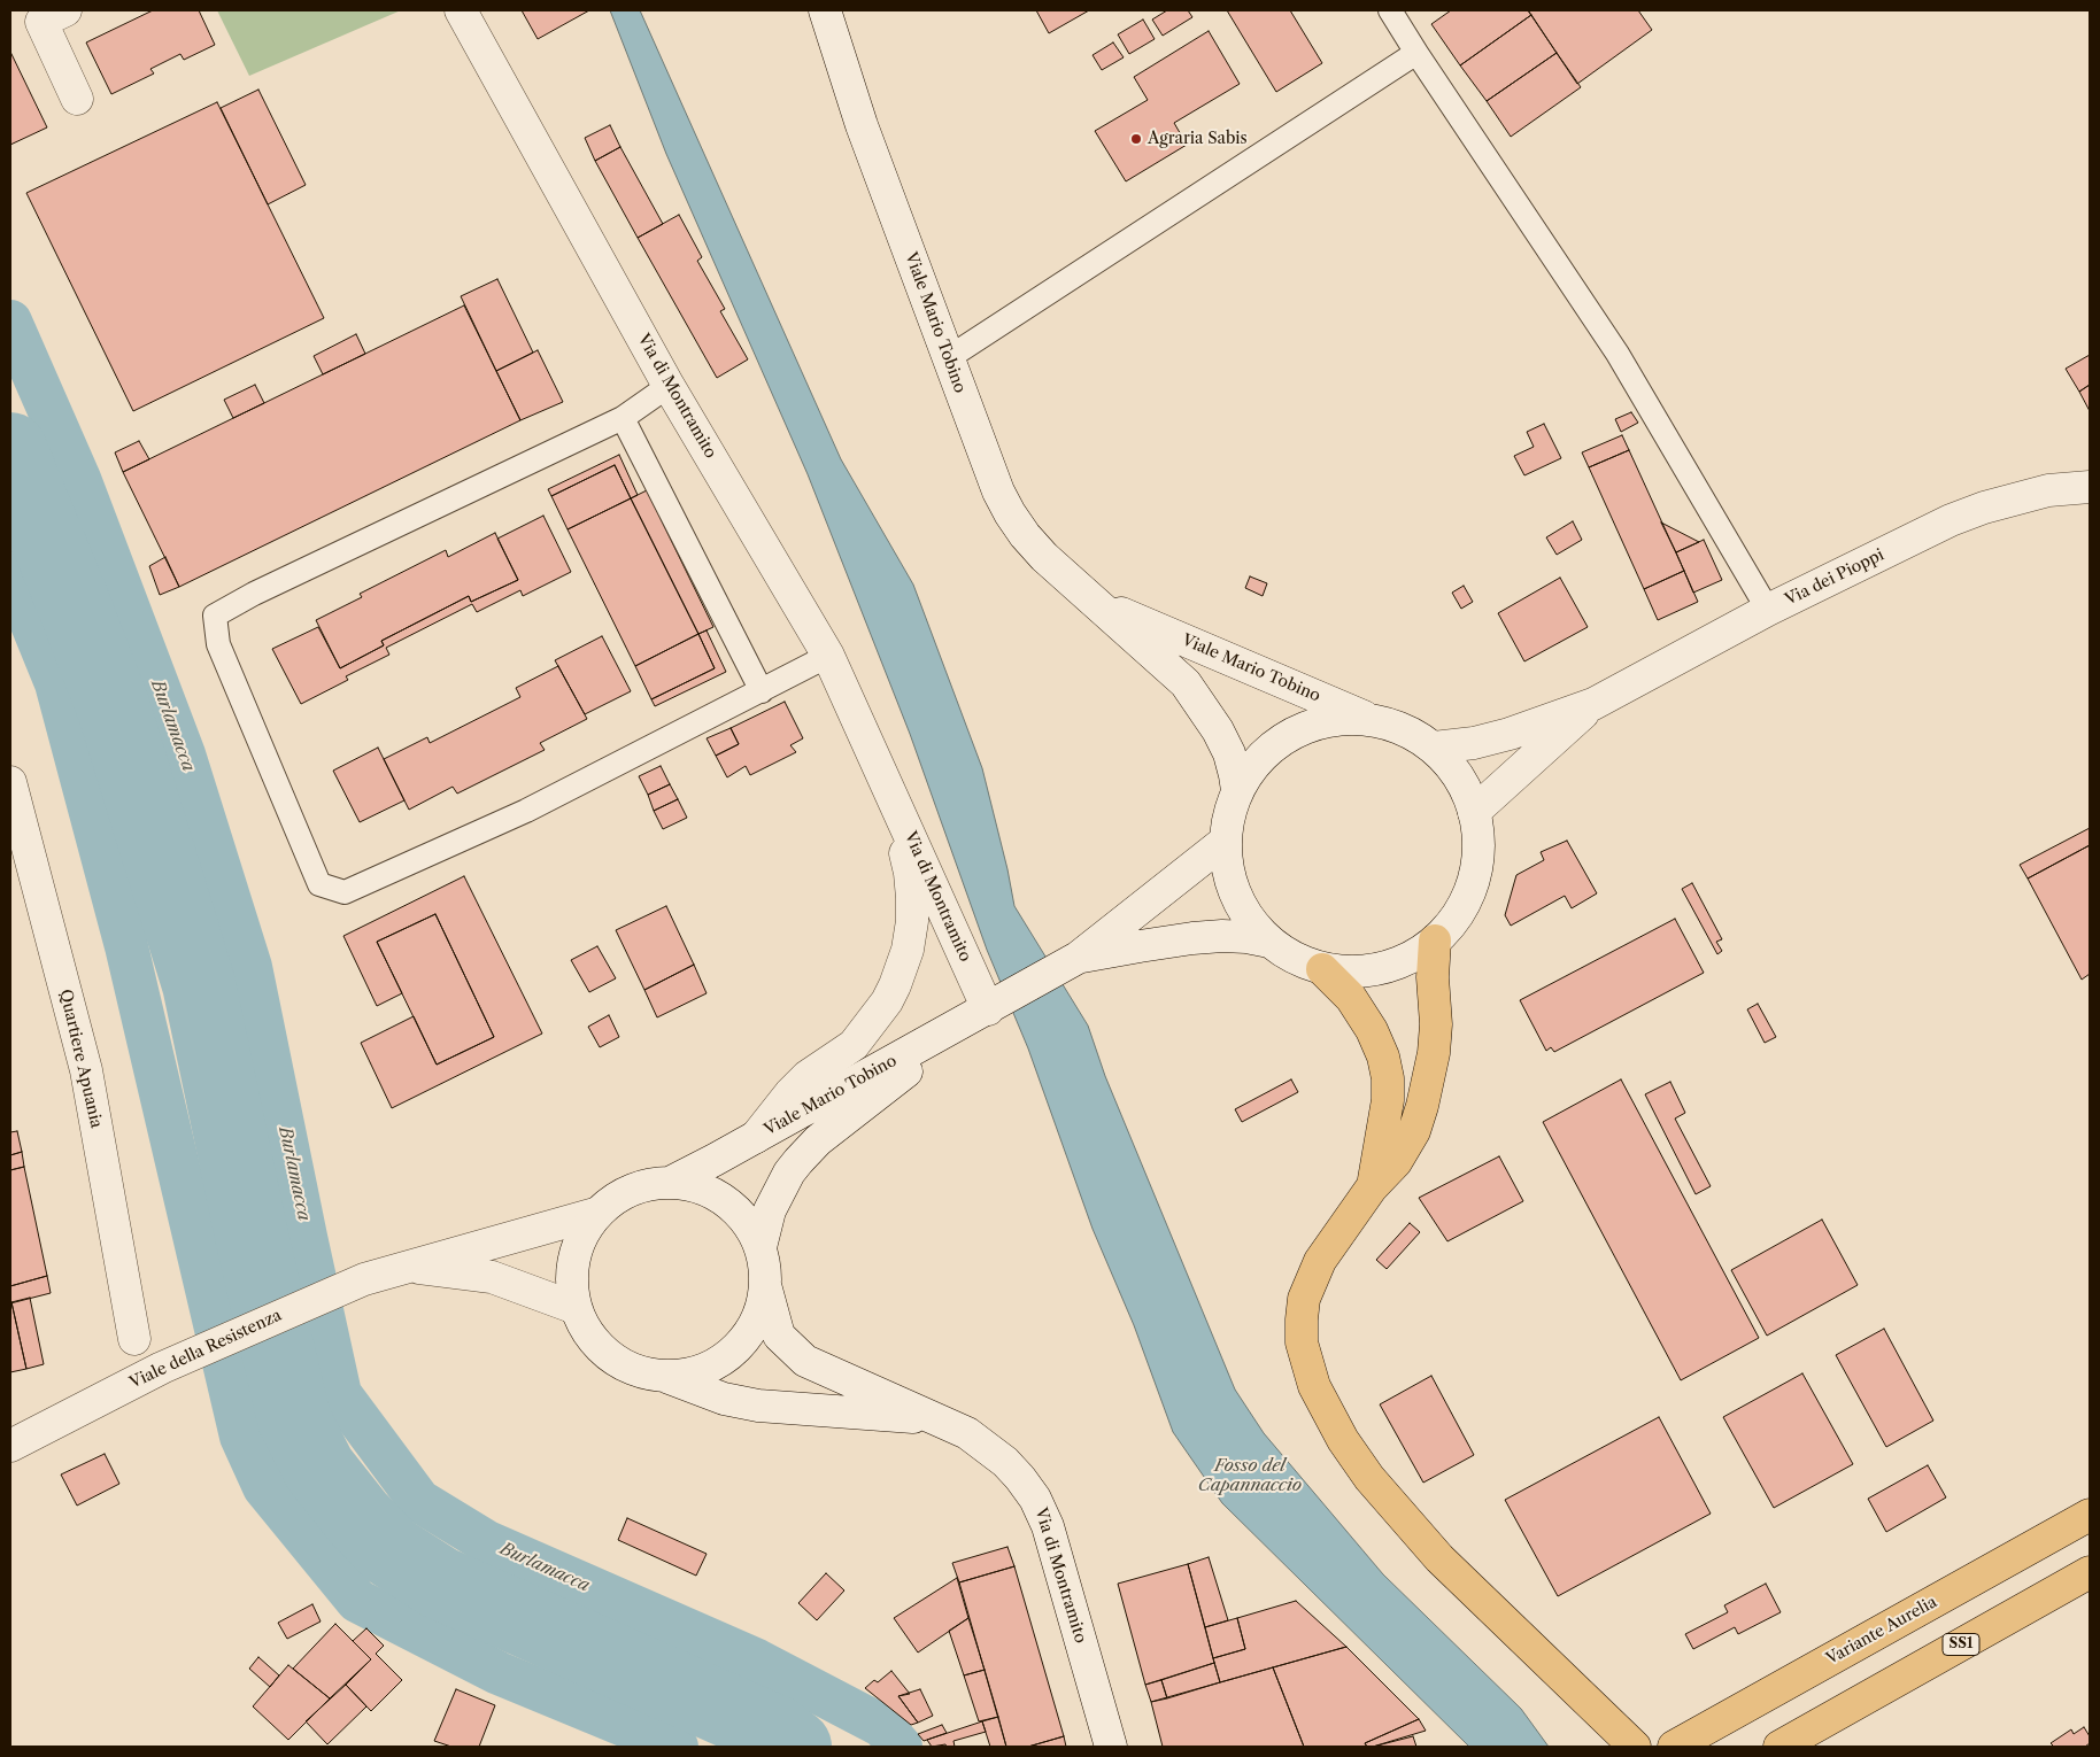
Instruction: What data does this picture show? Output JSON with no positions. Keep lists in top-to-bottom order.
{
  "streets": {
    "highway": ["Variante Aurelia", "SS1"],
    "main road": [
      "Viale Mario Tobino",
      "Via di Montramito",
      "Via dei Pioppi",
      "Quartiere Apuania",
      "Viale della Resistenza"
    ]
  },
  "crossings": [
    ["Viale Mario Tobino", "Via di Montramito"],
    ["Viale Mario Tobino", "Viale della Resistenza"],
    ["Via di Montramito", "Viale della Resistenza"]
  ],
  "water": ["Burlamacca", "Fosso del Capannaccio"],
  "places": ["Agraria Sabis"]
}
